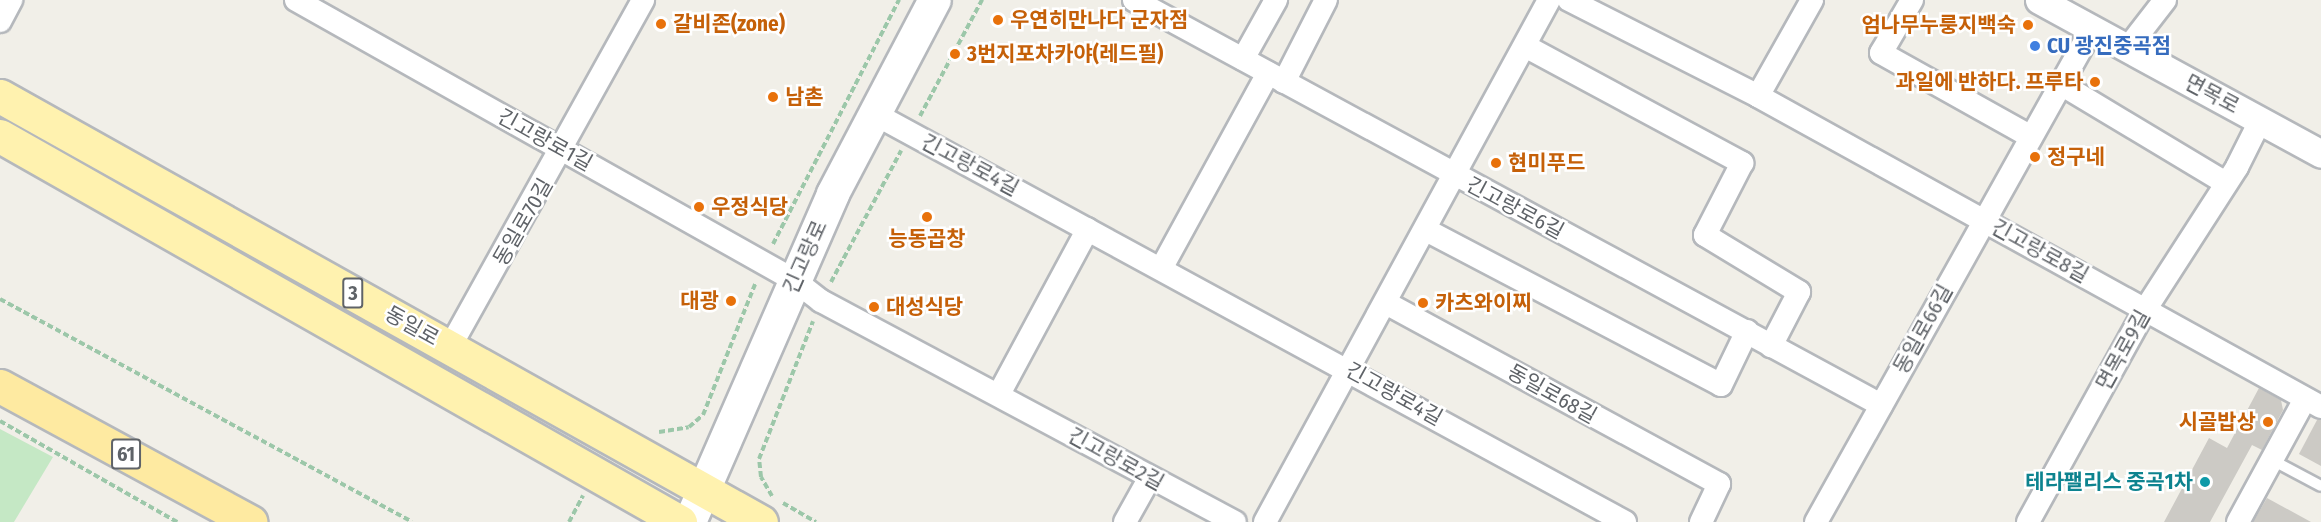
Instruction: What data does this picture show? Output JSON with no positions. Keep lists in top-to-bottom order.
{
  "streets": {
    "highway": ["61"],
    "main road": ["긴고랑로", "3", "동일로"],
    "street": [
      "면목로",
      "긴고랑로1길",
      "긴고랑로4길",
      "긴고랑로6길",
      "동일로70길",
      "긴고랑로8길",
      "동일로66길",
      "면목로9길",
      "동일로68길",
      "긴고랑로2길"
    ]
  },
  "crossings": [
    ["면목로", "동일로66길"],
    ["면목로", "면목로9길"],
    ["긴고랑로1길", "동일로70길"],
    ["긴고랑로1길", "긴고랑로"],
    ["긴고랑로1길", "긴고랑로2길"],
    ["긴고랑로4길", "긴고랑로"],
    ["긴고랑로6길", "동일로66길"],
    ["동일로70길", "동일로"],
    ["긴고랑로8길", "동일로66길"],
    ["긴고랑로8길", "면목로9길"],
    ["긴고랑로", "동일로"],
    ["긴고랑로", "긴고랑로2길"]
  ],
  "places": [
    "우연히만나다 군자점",
    "갈비존(zone)",
    "엄나무누룽지백숙",
    "CU 광진중곡점",
    "3번지포차카야(레드필)",
    "과일에 반하다. 프루타",
    "남촌",
    "정구네",
    "현미푸드",
    "우정식당",
    "능동곱창",
    "대광",
    "카츠와이찌",
    "대성식당",
    "시골밥상",
    "테라팰리스 중곡1차"
  ]
}
